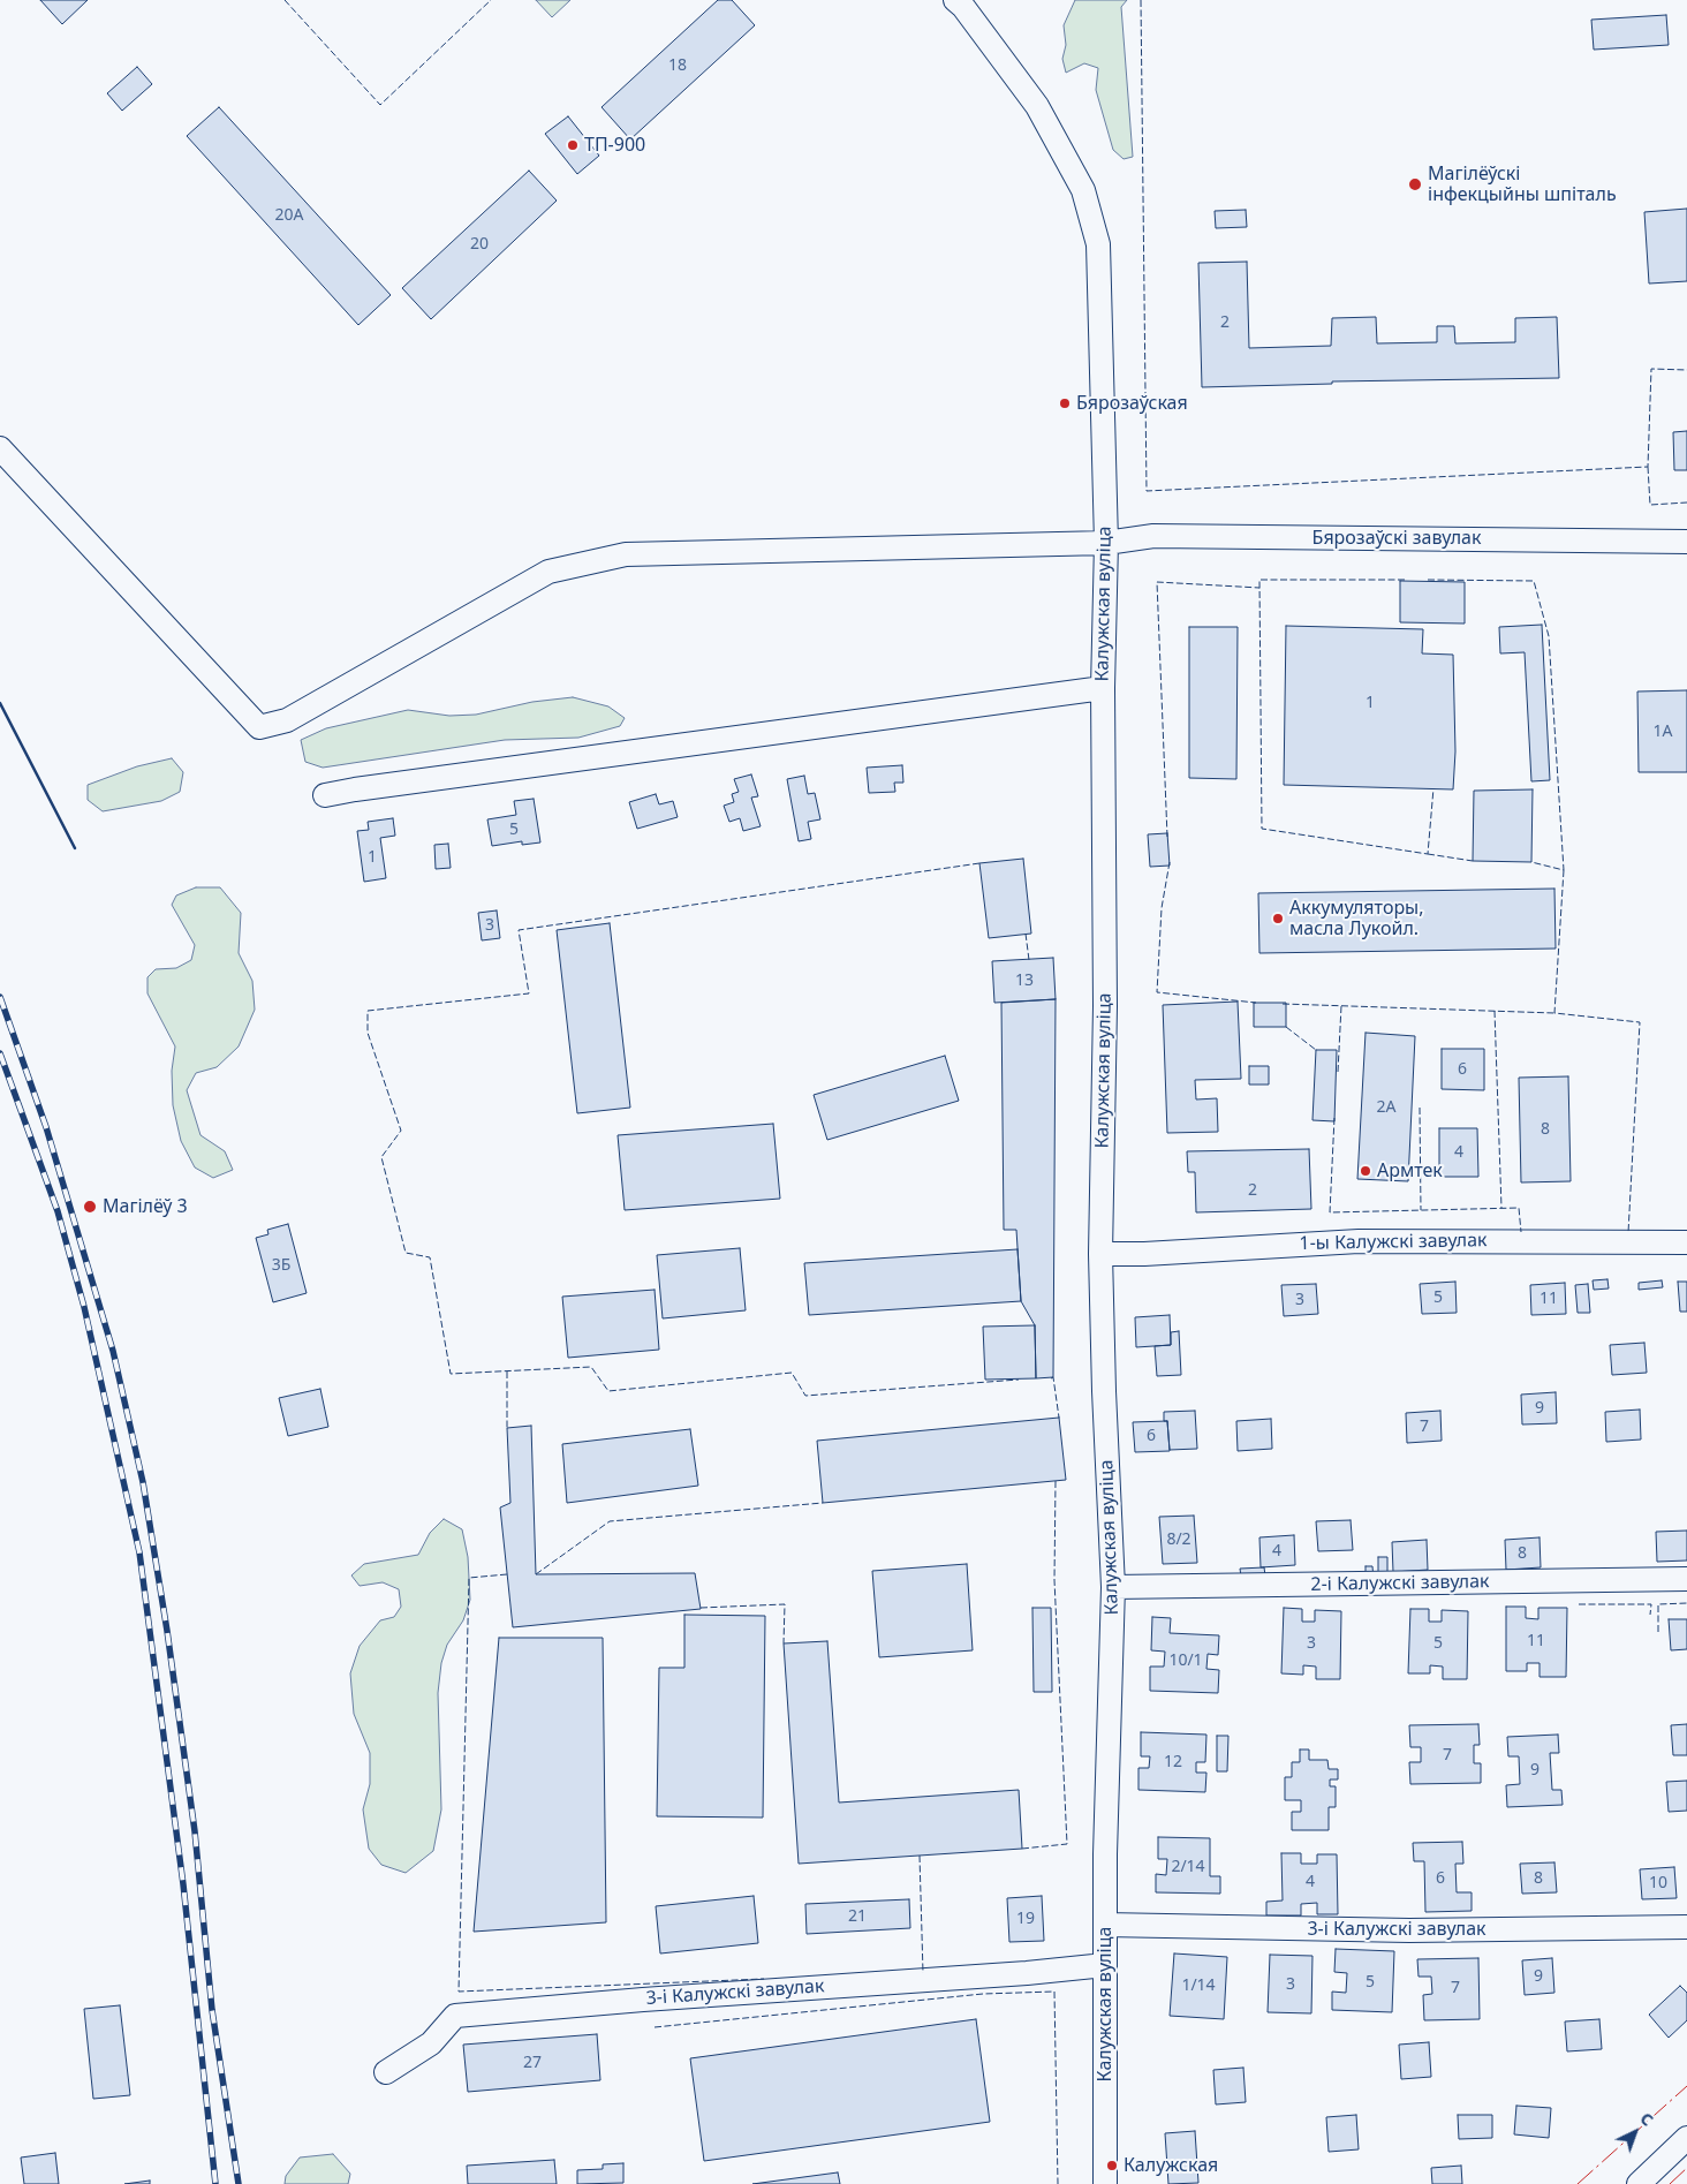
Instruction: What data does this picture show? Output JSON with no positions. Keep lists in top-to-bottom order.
{
  "streets": {
    "street": [
      "Бярозаўскі завулак",
      "Калужская вуліца",
      "1-ы Калужскі завулак",
      "2-і Калужскі завулак",
      "3-і Калужскі завулак"
    ]
  },
  "crossings": [
    ["Бярозаўскі завулак", "Калужская вуліца"],
    ["Калужская вуліца", "1-ы Калужскі завулак"],
    ["Калужская вуліца", "2-і Калужскі завулак"],
    ["Калужская вуліца", "3-і Калужскі завулак"]
  ],
  "places": [
    "ТП-900",
    "Магілёўскі інфекцыйны шпіталь",
    "Бярозаўская",
    "Аккумуляторы, масла Лукойл.",
    "Армтек",
    "Магілёў 3",
    "Калужская"
  ],
  "house_numbers": [
    "18",
    "20А",
    "20",
    "2",
    "1",
    "1А",
    "5",
    "1",
    "3",
    "13",
    "6",
    "2А",
    "8",
    "4",
    "2",
    "3Б",
    "5",
    "11",
    "3",
    "9",
    "7",
    "6",
    "8/2",
    "4",
    "8",
    "11",
    "3",
    "5",
    "10/1",
    "7",
    "12",
    "9",
    "2/14",
    "6",
    "8",
    "4",
    "10",
    "21",
    "19",
    "9",
    "5",
    "3",
    "1/14",
    "7",
    "27"
  ],
  "north": "top right"
}
